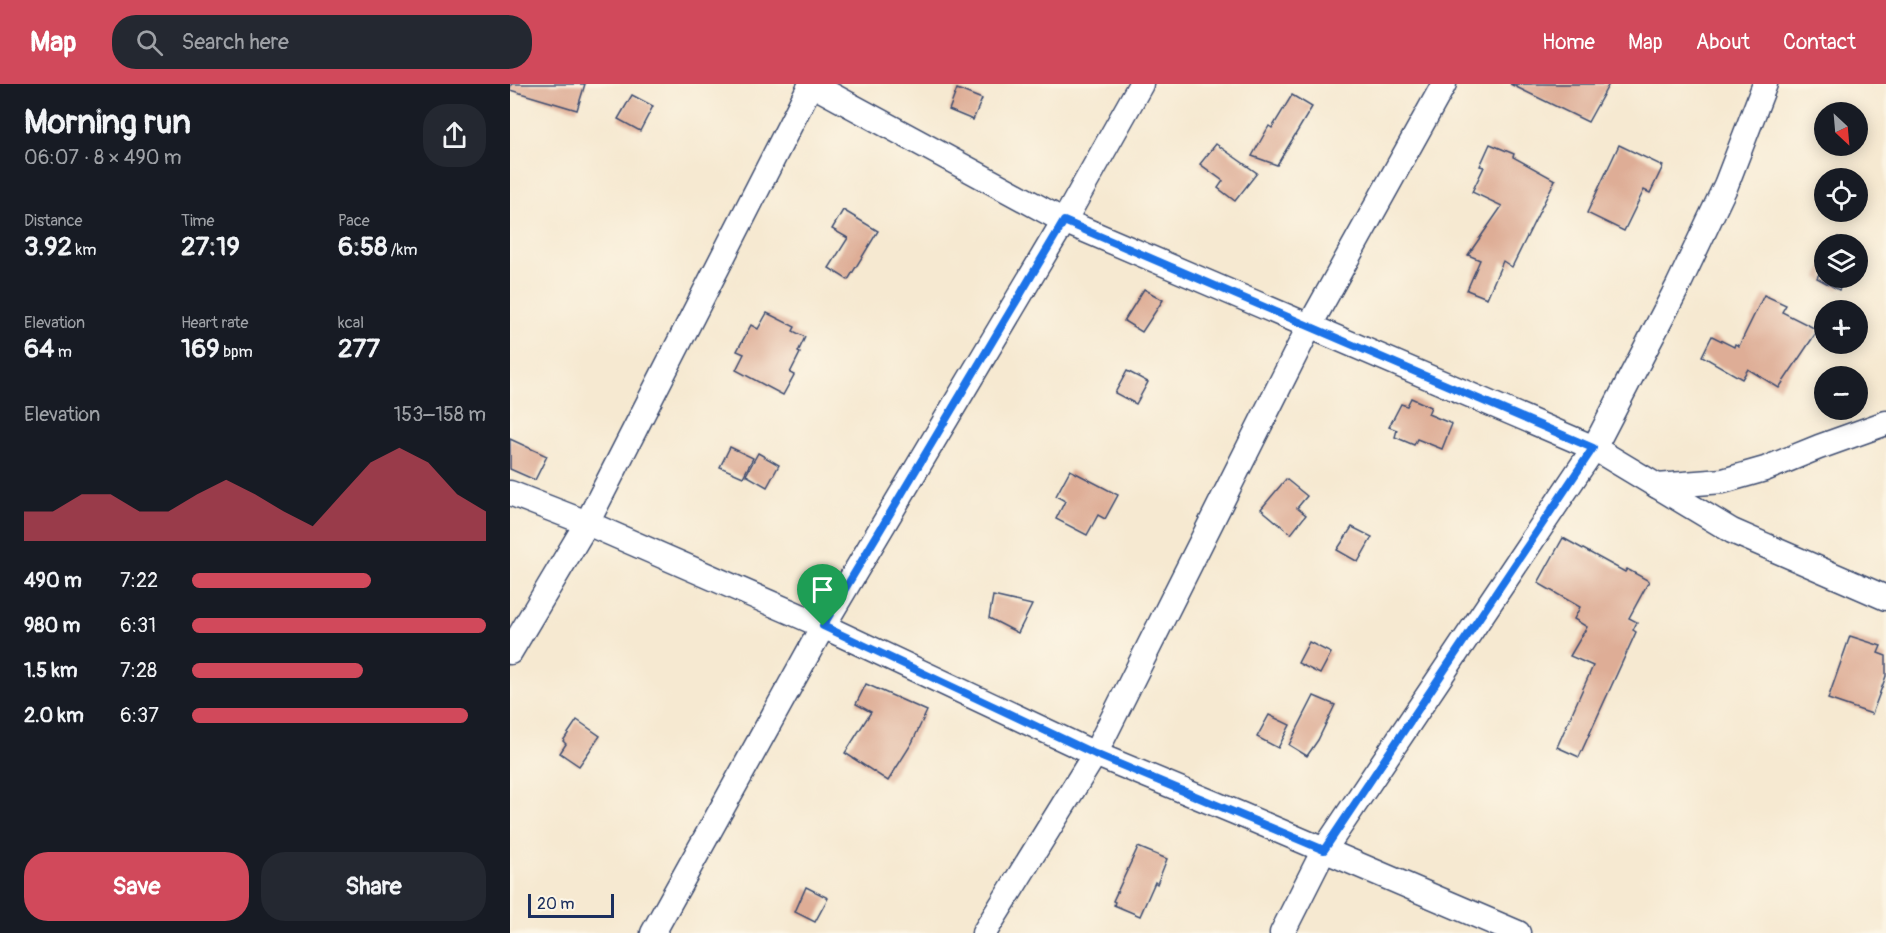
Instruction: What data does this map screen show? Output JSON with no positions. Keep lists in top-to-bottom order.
{
  "scale_bar": "20 m",
  "north": "bottom right",
  "page": {
    "header": "Map",
    "search": "Search here",
    "nav": [
      "Home",
      "Map",
      "About",
      "Contact"
    ],
    "heading": ["Morning run", "06:07 · 8 × 490 m"],
    "map_buttons": ["+", "−"],
    "stats": [
      ["Distance", "3.92 km"],
      ["Time", "27:19"],
      ["Pace", "6:58 /km"],
      ["Elevation", "64 m"],
      ["Heart rate", "169 bpm"],
      ["kcal", "277"]
    ],
    "chart": ["Elevation", "153–158 m"],
    "list": [
      {
        "name": "490 m",
        "note": "7:22"
      },
      {
        "name": "980 m",
        "note": "6:31"
      },
      {
        "name": "1.5 km",
        "note": "7:28"
      },
      {
        "name": "2.0 km",
        "note": "6:37"
      }
    ],
    "buttons": ["Save", "Share"],
    "scale": "20 m"
  }
}
